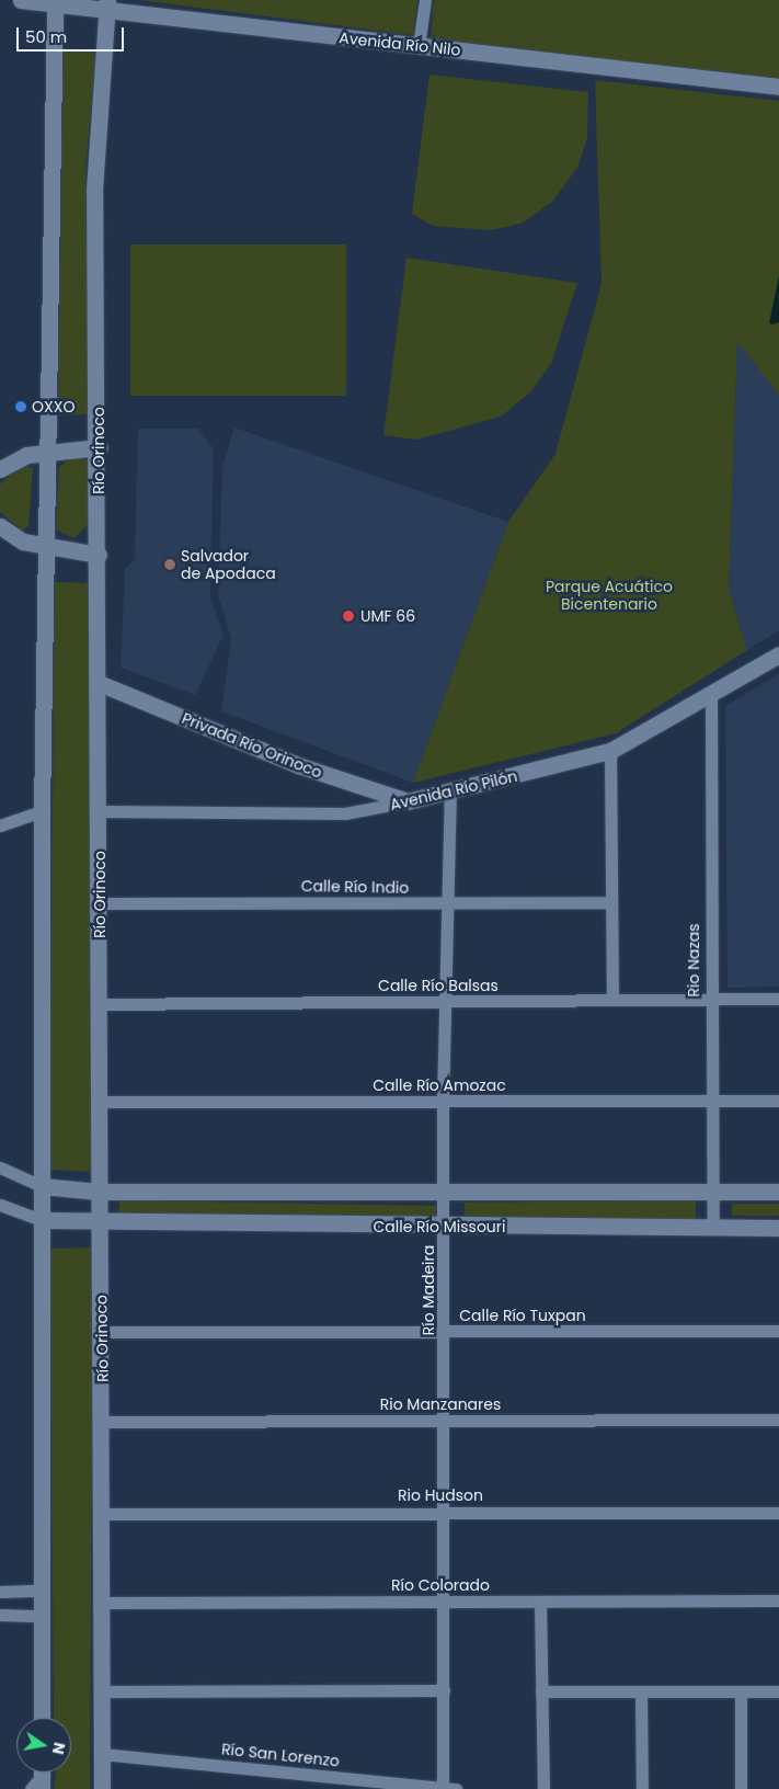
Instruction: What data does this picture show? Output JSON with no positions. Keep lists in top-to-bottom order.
{
  "streets": {
    "street": [
      "Avenida Río Nilo",
      "Río Orinoco",
      "Privada Río Orinoco",
      "Avenida Río Pilón",
      "Calle Río Indio",
      "Rio Nazas",
      "Calle Río Balsas",
      "Calle Río Amozac",
      "Calle Río Missouri",
      "Río Madeira",
      "Calle Río Tuxpan",
      "Rio Manzanares",
      "Rio Hudson",
      "Río Colorado",
      "Río San Lorenzo"
    ]
  },
  "crossings": [
    ["Avenida Río Nilo", "Río Orinoco"],
    ["Río Orinoco", "Privada Río Orinoco"],
    ["Río Orinoco", "Avenida Río Pilón"],
    ["Río Orinoco", "Calle Río Indio"],
    ["Río Orinoco", "Calle Río Balsas"],
    ["Río Orinoco", "Calle Río Amozac"],
    ["Río Orinoco", "Calle Río Missouri"],
    ["Río Orinoco", "Calle Río Tuxpan"],
    ["Río Orinoco", "Rio Manzanares"],
    ["Río Orinoco", "Rio Hudson"],
    ["Río Orinoco", "Río Colorado"],
    ["Río Orinoco", "Río San Lorenzo"],
    ["Privada Río Orinoco", "Avenida Río Pilón"],
    ["Avenida Río Pilón", "Rio Nazas"],
    ["Avenida Río Pilón", "Río Madeira"],
    ["Calle Río Indio", "Río Madeira"],
    ["Rio Nazas", "Calle Río Balsas"],
    ["Rio Nazas", "Calle Río Amozac"],
    ["Rio Nazas", "Calle Río Missouri"],
    ["Calle Río Balsas", "Río Madeira"],
    ["Calle Río Amozac", "Río Madeira"],
    ["Calle Río Missouri", "Río Madeira"],
    ["Río Madeira", "Calle Río Tuxpan"],
    ["Río Madeira", "Rio Manzanares"],
    ["Río Madeira", "Rio Hudson"],
    ["Río Madeira", "Río Colorado"],
    ["Río Madeira", "Río San Lorenzo"]
  ],
  "parks": ["Parque Acuático Bicentenario"],
  "places": ["OXXO", "Salvador de Apodaca", "UMF 66"],
  "scale_bar": "50 m",
  "north": "right"
}
